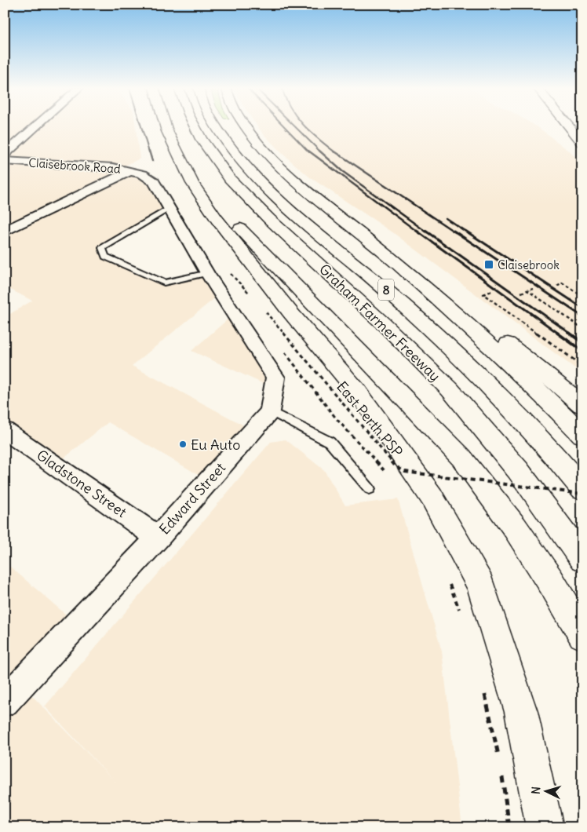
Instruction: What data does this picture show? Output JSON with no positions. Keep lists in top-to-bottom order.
{
  "streets": {
    "main road": ["8", "Graham Farmer Freeway"],
    "street": ["Claisebrook Road", "Gladstone Street", "Edward Street"],
    "path": ["East Perth PSP"]
  },
  "crossings": [
    ["Gladstone Street", "Edward Street"]
  ],
  "places": {
    "transit": ["Claisebrook"],
    "other": ["Eu Auto"]
  },
  "north": "left"
}
